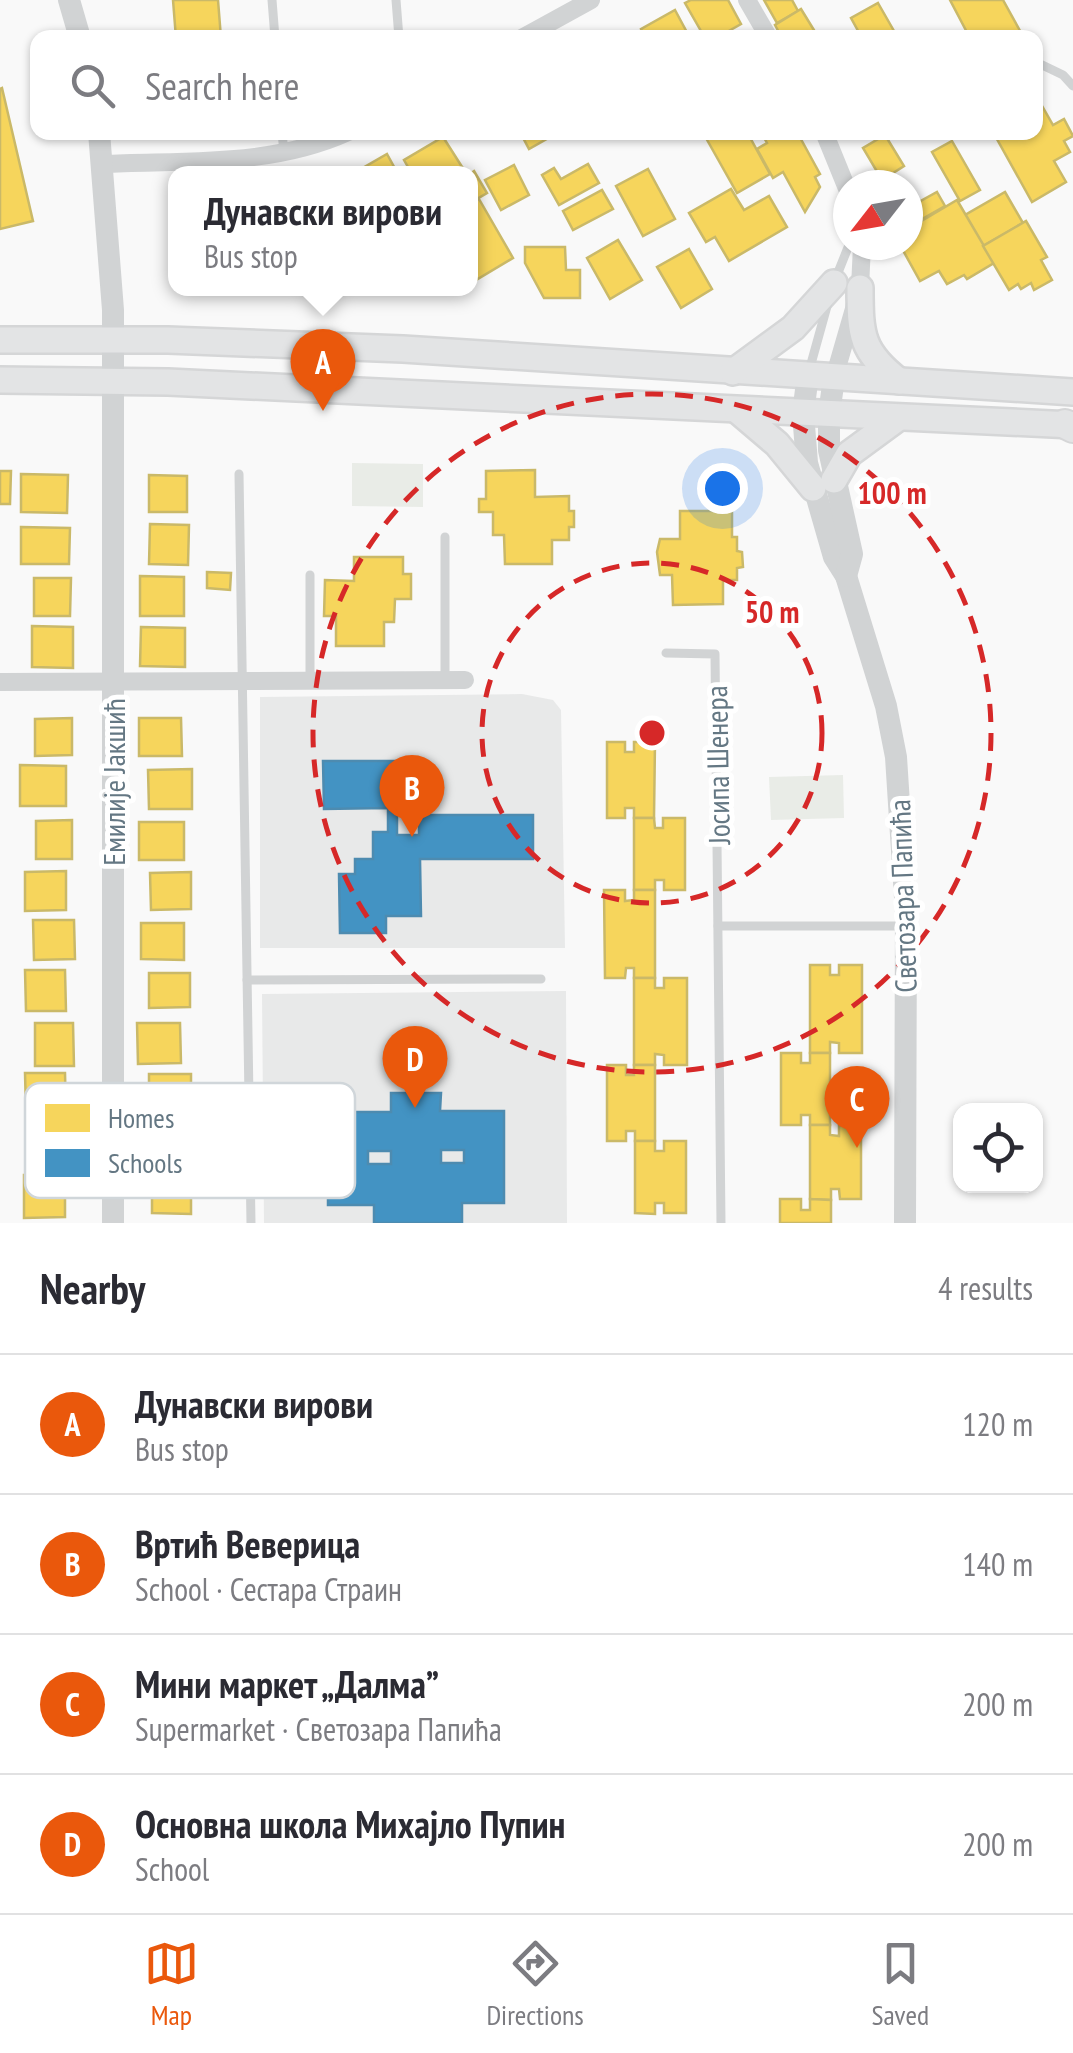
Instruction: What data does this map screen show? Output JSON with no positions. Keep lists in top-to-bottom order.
{
  "streets": {
    "street": ["Емилије Јакшић", "Светозара Папића"],
    "lane": ["Јосипа Шенера"]
  },
  "legend": ["Homes", "Schools"],
  "north": "bottom left",
  "page": {
    "search": "Search here",
    "popup": ["Дунавски вирови", "Bus stop"],
    "pins": [
      "A",
      "B",
      "D",
      "C"
    ],
    "heading": ["Nearby", "4 results"],
    "list": [
      {
        "mark": "A",
        "name": "Дунавски вирови",
        "note": "Bus stop",
        "value": "120 m"
      },
      {
        "mark": "B",
        "name": "Вртић Веверица",
        "note": "School · Сестара Страин",
        "value": "140 m"
      },
      {
        "mark": "C",
        "name": "Мини маркет „Далма”",
        "note": "Supermarket · Светозара Папића",
        "value": "200 m"
      },
      {
        "mark": "D",
        "name": "Основна школа Михајло Пупин",
        "note": "School",
        "value": "200 m"
      }
    ],
    "nav": ["Map", "Directions", "Saved"]
  },
  "rings": ["100 m", "50 m"]
}
